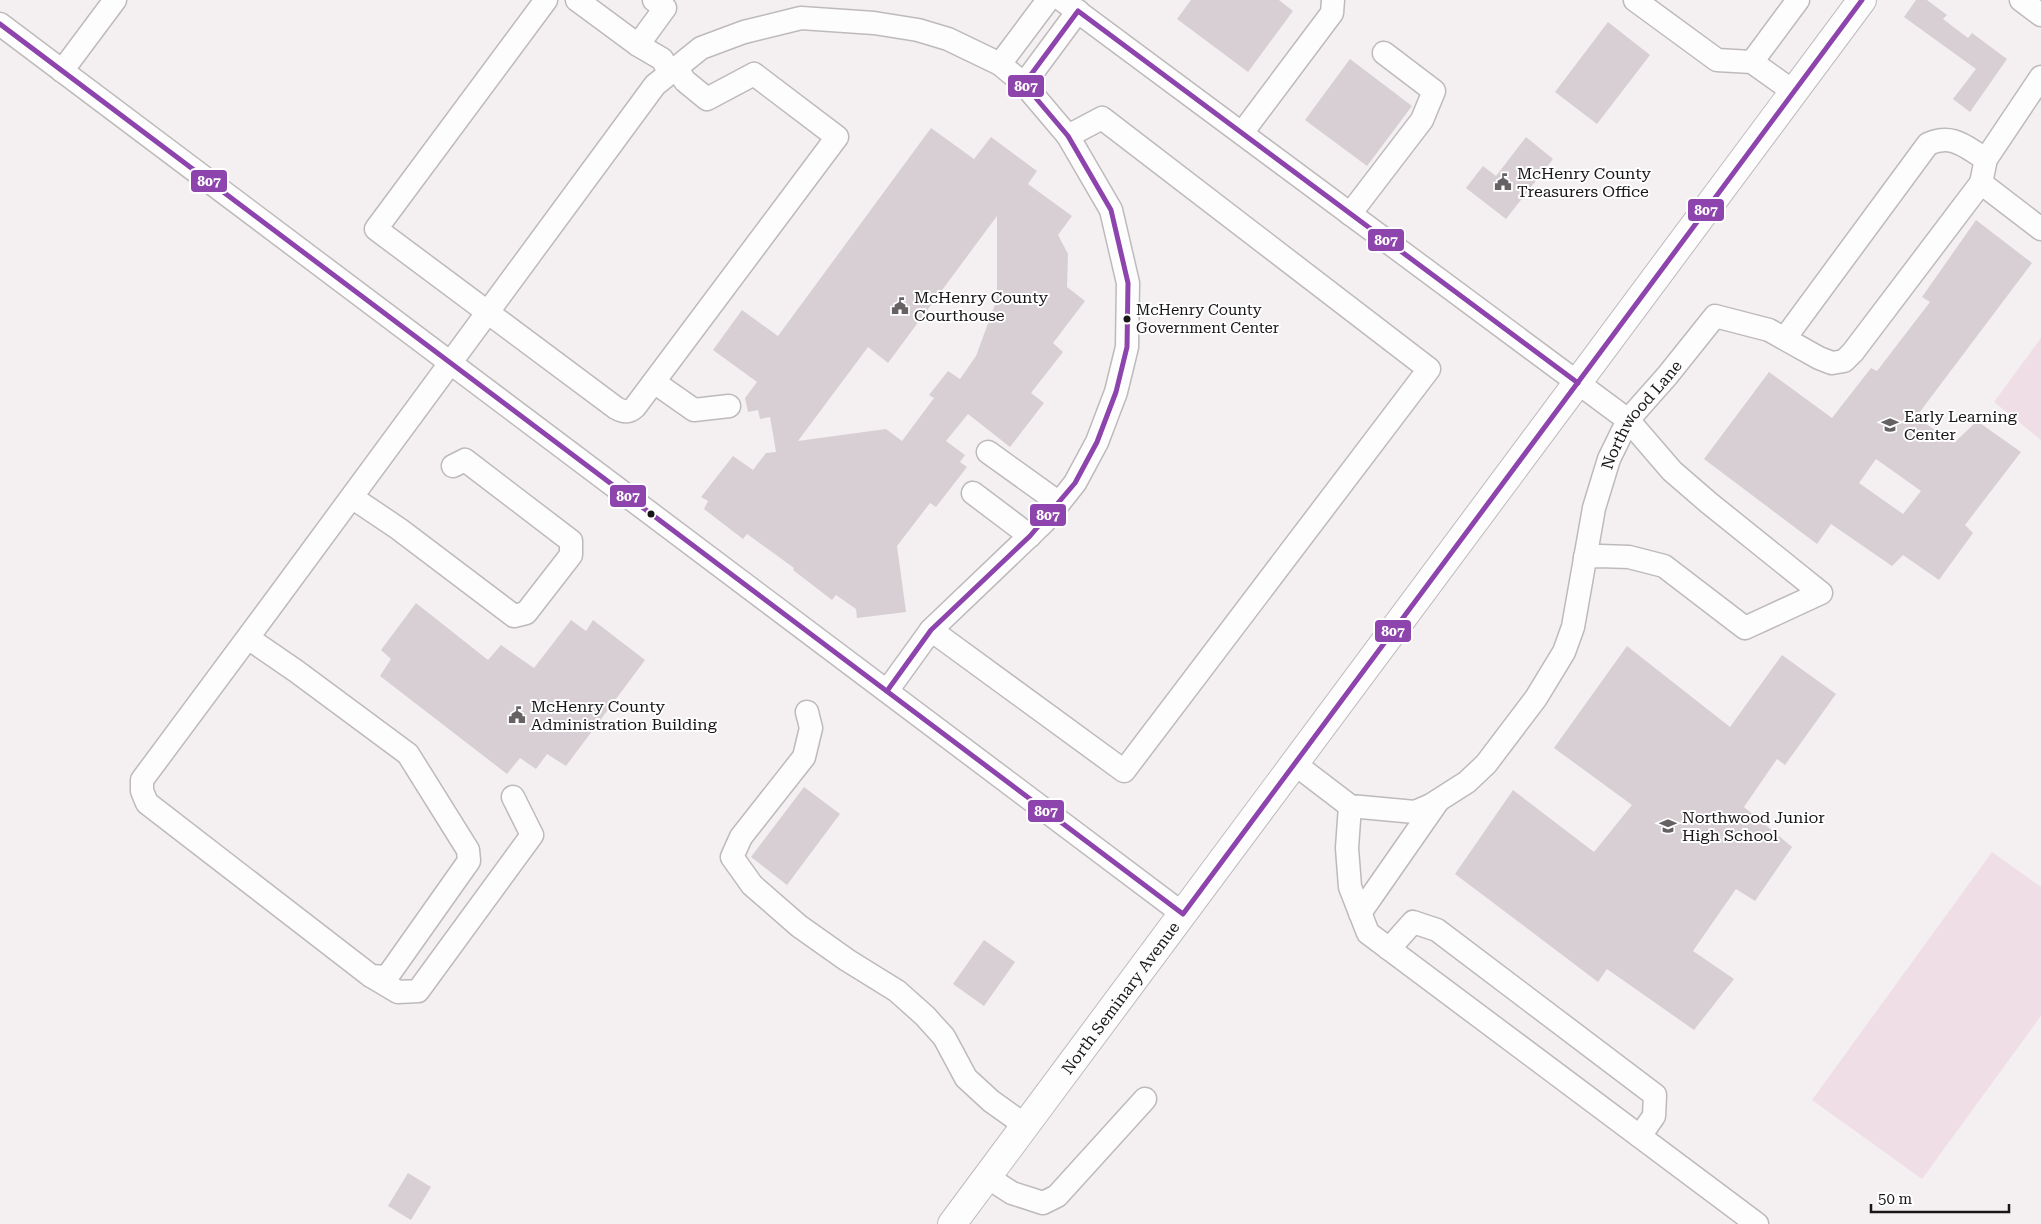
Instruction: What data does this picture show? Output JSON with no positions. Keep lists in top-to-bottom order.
{
  "streets": {
    "main road": ["North Seminary Avenue"],
    "street": ["Northwood Lane"]
  },
  "places": {
    "public building": ["McHenry County Treasurers Office", "McHenry County Courthouse", "McHenry County Administration Building"],
    "other": ["McHenry County Government Center"],
    "school or university": ["Early Learning Center", "Northwood Junior High School"]
  },
  "lines": ["transit line 807"],
  "scale_bar": "50 m"
}
